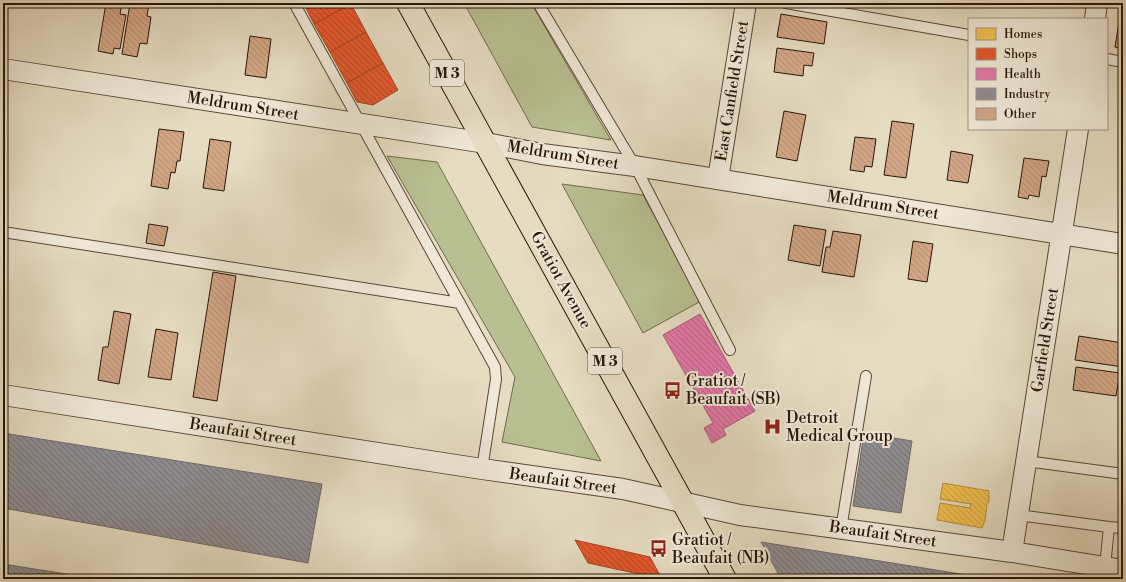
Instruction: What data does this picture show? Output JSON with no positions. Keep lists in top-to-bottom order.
{
  "streets": {
    "main road": ["M 3", "Gratiot Avenue"],
    "street": [
      "East Canfield Street",
      "Meldrum Street",
      "Garfield Street",
      "Beaufait Street"
    ]
  },
  "crossings": [
    ["East Canfield Street", "Meldrum Street"],
    ["Meldrum Street", "Gratiot Avenue"],
    ["Meldrum Street", "Garfield Street"],
    ["Gratiot Avenue", "Beaufait Street"],
    ["Garfield Street", "Beaufait Street"]
  ],
  "places": {
    "bus stop": ["Gratiot / Beaufait (SB)", "Gratiot / Beaufait (NB)"],
    "hospital": ["Detroit Medical Group"]
  },
  "legend": [
    "Homes",
    "Shops",
    "Health",
    "Industry",
    "Other"
  ]
}
